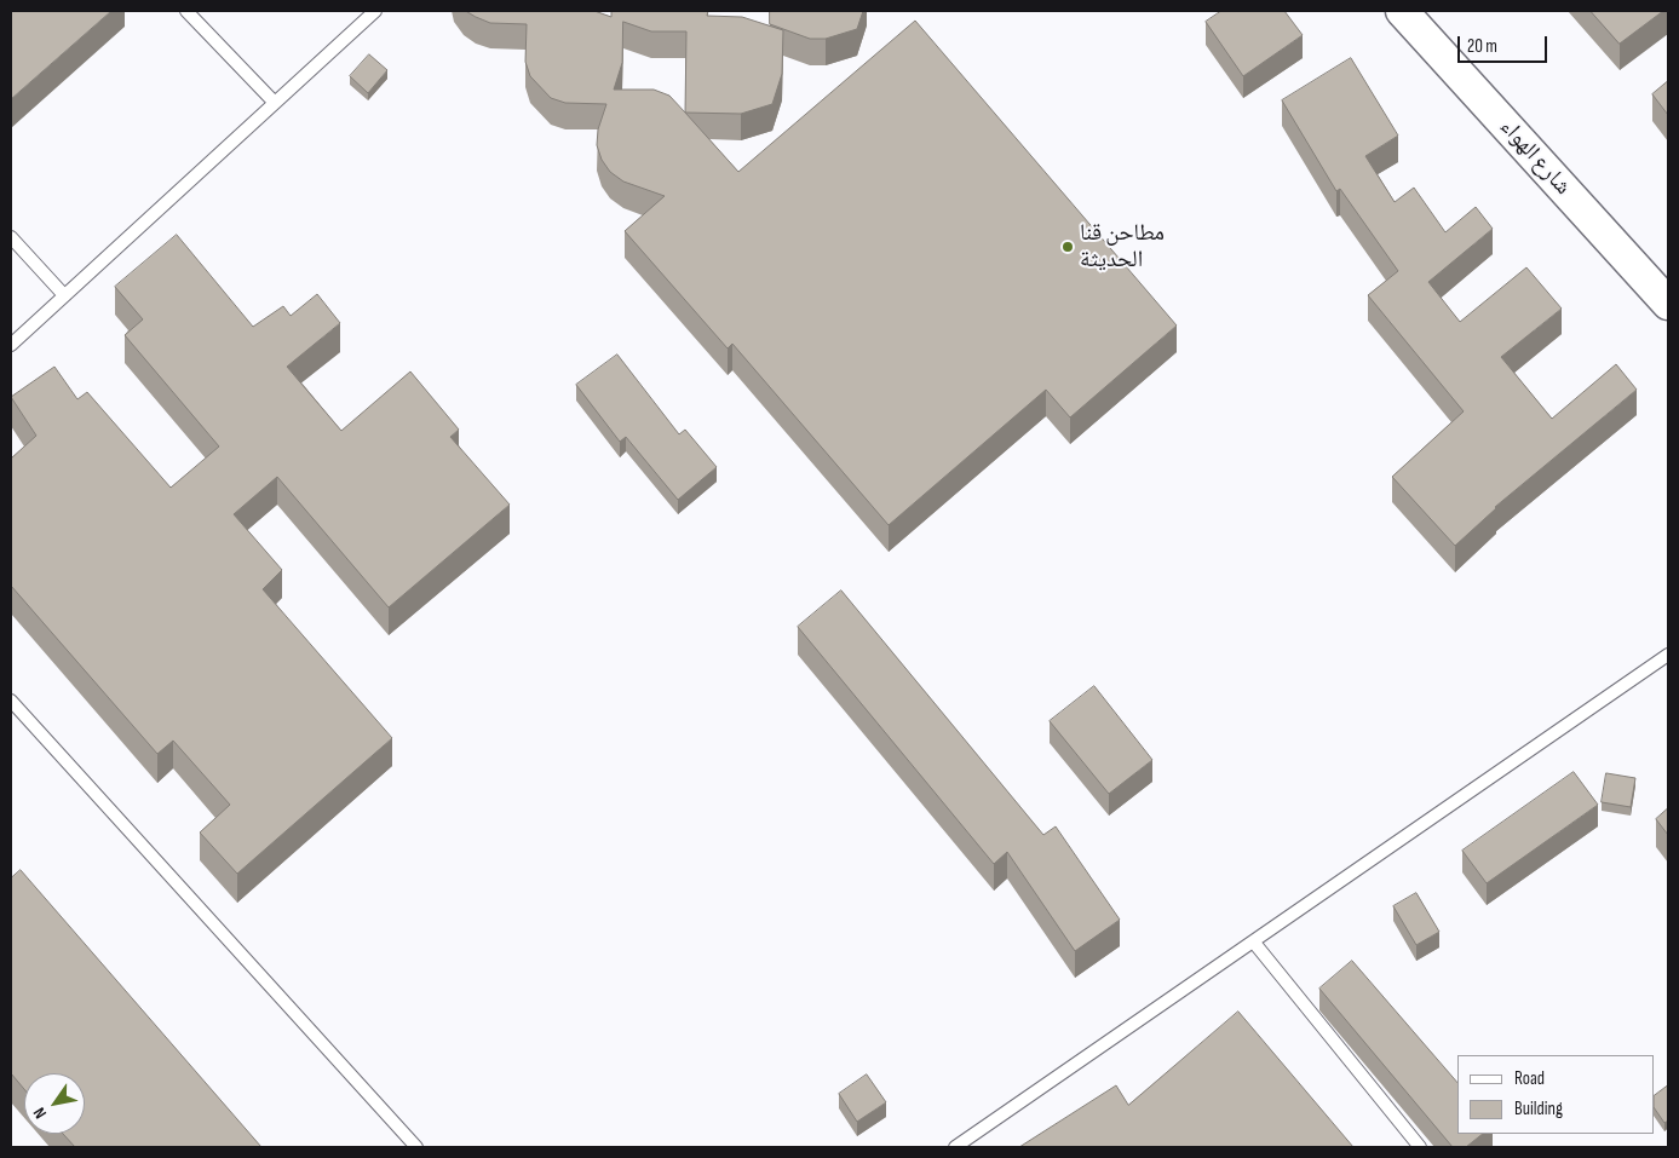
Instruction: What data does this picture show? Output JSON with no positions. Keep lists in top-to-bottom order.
{
  "streets": {
    "street": ["شارع الهواء"]
  },
  "places": ["مطاحن قنا الحديثة"],
  "legend": ["Road", "Building"],
  "scale_bar": "20 m",
  "north": "bottom left"
}
